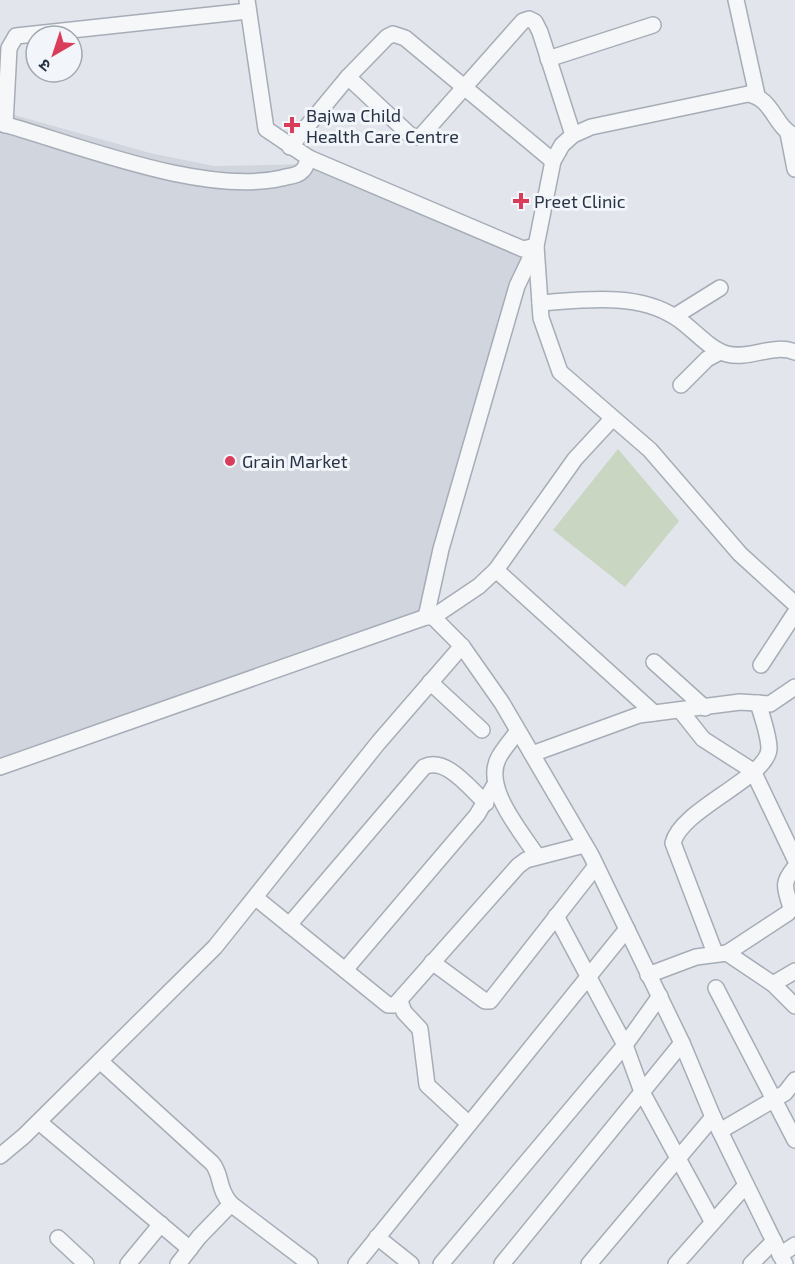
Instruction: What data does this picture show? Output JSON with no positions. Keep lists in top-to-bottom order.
{
  "places": {
    "health": ["Bajwa Child Health Care Centre", "Preet Clinic"],
    "other": ["Grain Market"]
  },
  "north": "bottom left"
}
